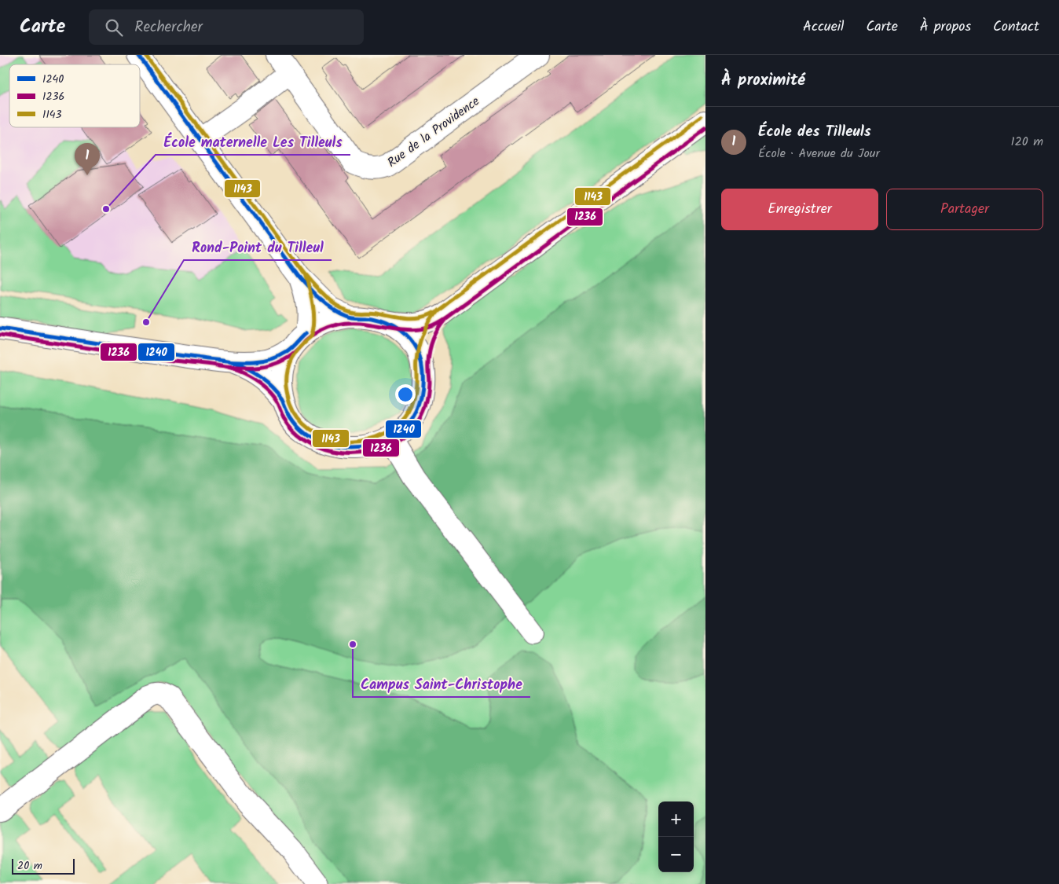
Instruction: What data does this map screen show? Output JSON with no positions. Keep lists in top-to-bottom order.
{
  "streets": {
    "main road": ["Rue de la Providence"]
  },
  "places": ["École maternelle Les Tilleuls", "Rond-Point du Tilleul", "Campus Saint-Christophe"],
  "lines": ["transit line 1240", "transit line 1143", "transit line 1236"],
  "legend": ["1240", "1236", "1143"],
  "scale_bar": "20 m",
  "page": {
    "header": "Carte",
    "search": "Rechercher",
    "nav": [
      "Accueil",
      "Carte",
      "À propos",
      "Contact"
    ],
    "heading": "À proximité",
    "list": [
      {
        "mark": "1",
        "name": "École des Tilleuls",
        "note": "École · Avenue du Jour",
        "value": "120 m"
      }
    ],
    "pins": "1",
    "buttons": ["Enregistrer", "Partager"],
    "map_buttons": ["+", "−"],
    "scale": "20 m"
  }
}
